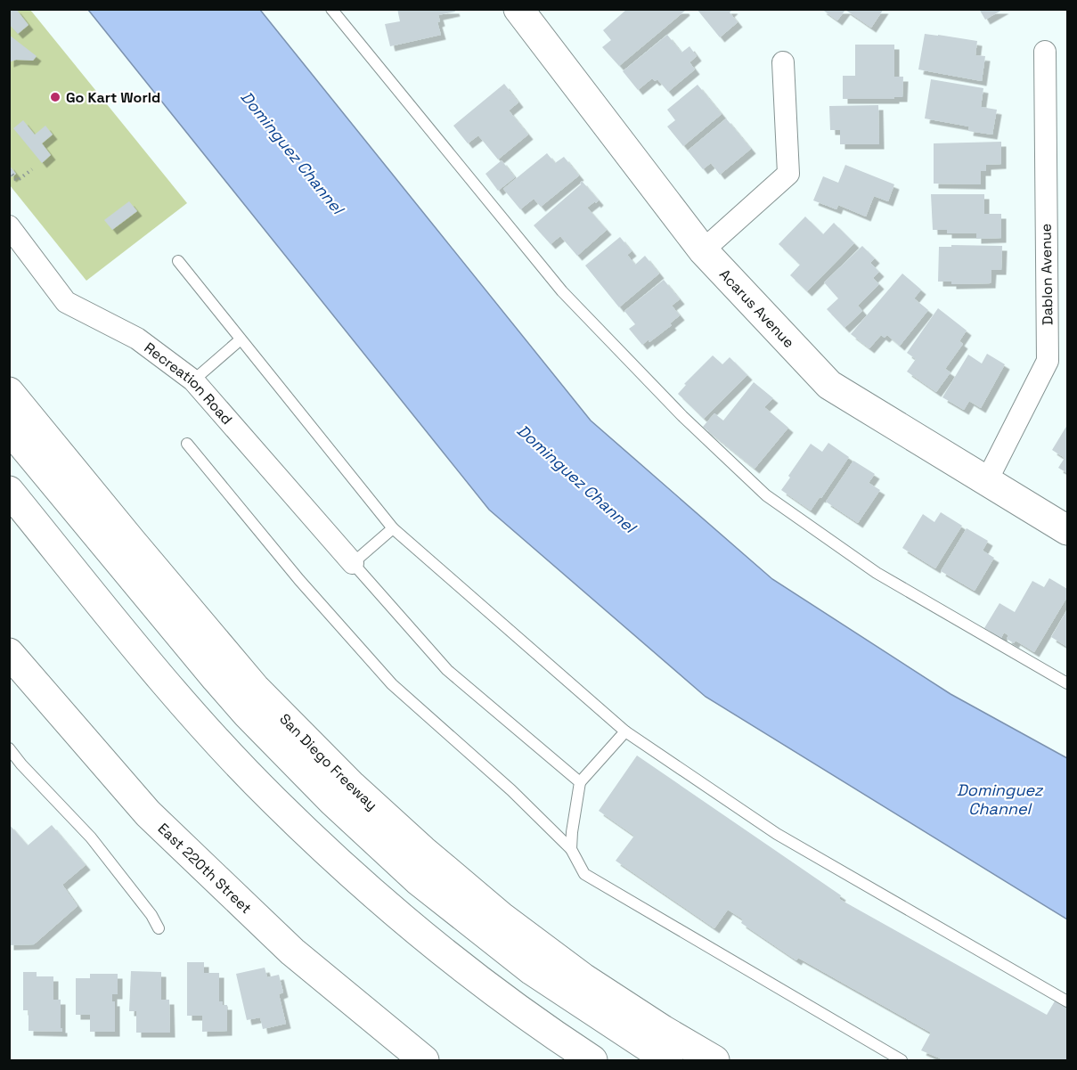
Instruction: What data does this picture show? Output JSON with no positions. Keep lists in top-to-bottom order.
{
  "streets": {
    "main road": ["Acarus Avenue", "San Diego Freeway", "East 220th Street"],
    "street": ["Dablon Avenue", "Recreation Road"]
  },
  "crossings": [
    ["Dablon Avenue", "Acarus Avenue"]
  ],
  "water": ["Dominguez Channel"],
  "places": ["Go Kart World"]
}
